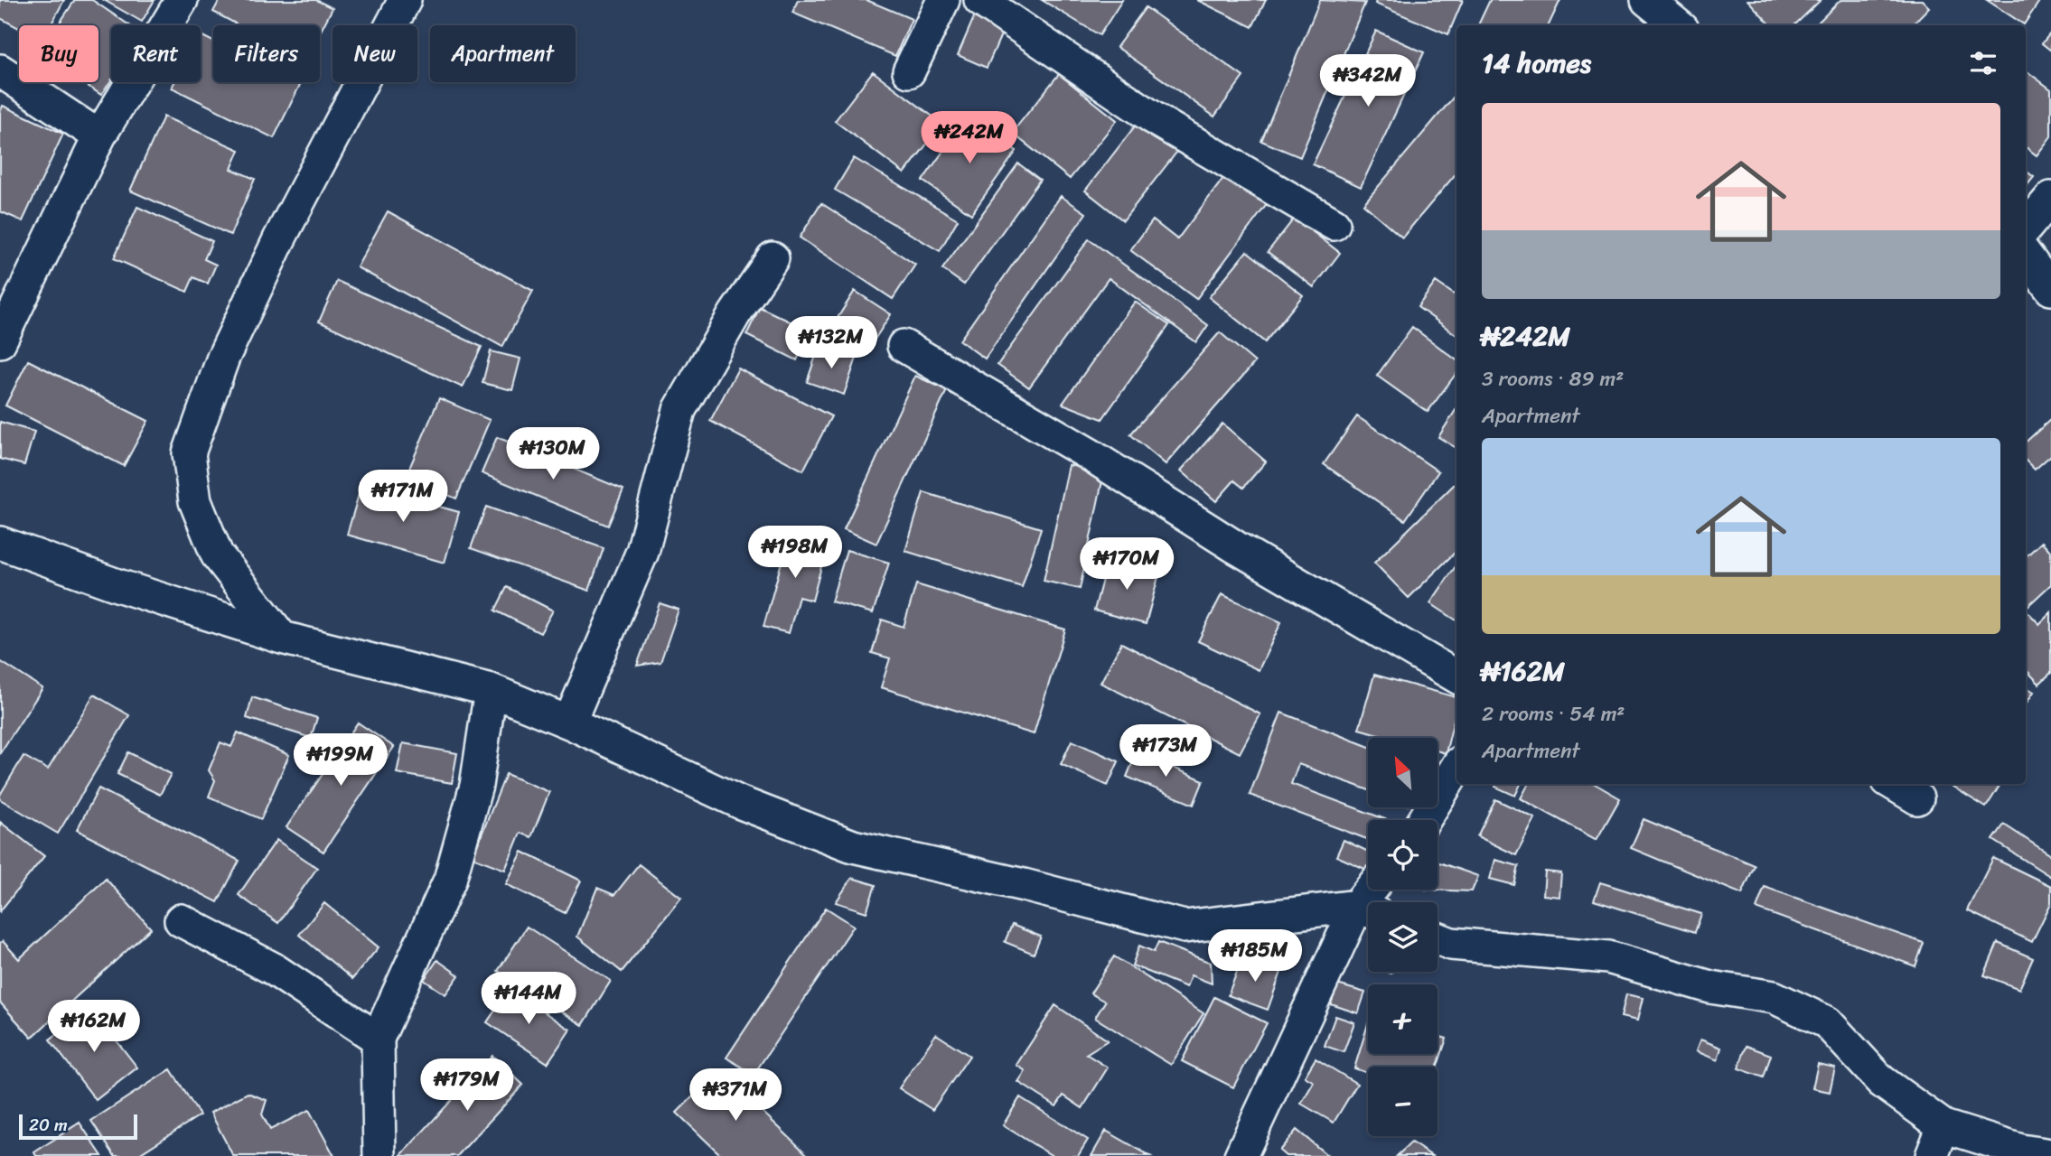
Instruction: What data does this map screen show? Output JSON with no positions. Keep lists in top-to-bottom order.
{
  "scale_bar": "20 m",
  "north": "top left",
  "page": {
    "chip": [
      "Buy",
      "Rent",
      "Filters",
      "New",
      "Apartment"
    ],
    "heading": "14 homes",
    "price": [
      "₦342M",
      "₦242M",
      "₦132M",
      "₦130M",
      "₦171M",
      "₦198M",
      "₦170M",
      "₦173M",
      "₦199M",
      "₦185M",
      "₦144M",
      "₦162M",
      "₦179M",
      "₦371M"
    ],
    "list": [
      {
        "name": "₦242M",
        "note": "3 rooms · 89 m² · Apartment"
      },
      {
        "name": "₦162M",
        "note": "2 rooms · 54 m² · Apartment"
      }
    ],
    "map_buttons": ["+", "−"],
    "scale": "20 m"
  }
}
